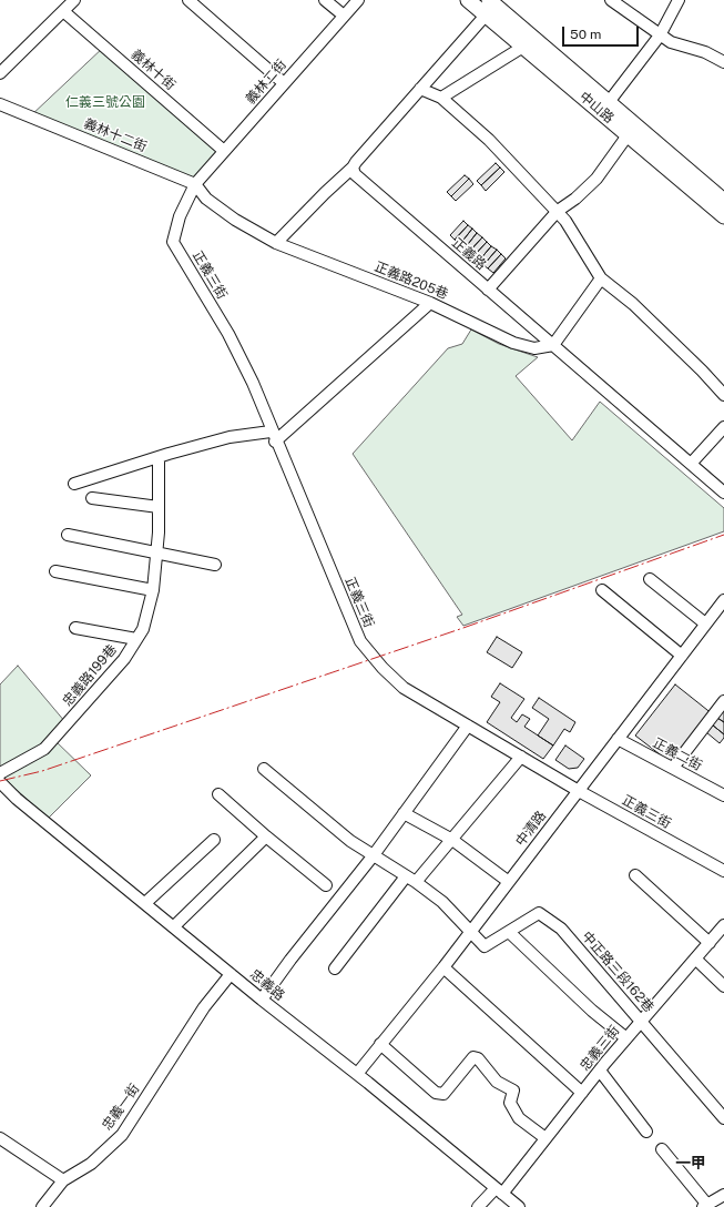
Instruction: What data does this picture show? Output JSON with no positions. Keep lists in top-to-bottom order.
{
  "streets": {
    "main road": ["中山路"],
    "street": [
      "義林十街",
      "義林二街",
      "義林十二街",
      "正義路",
      "正義三街",
      "正義路205巷",
      "忠義路199巷",
      "正義二街",
      "中清路",
      "中正路三段162巷",
      "忠義路",
      "忠義三街",
      "忠義一街"
    ]
  },
  "crossings": [
    ["義林十街", "義林二街"],
    ["義林二街", "義林十二街"],
    ["義林二街", "正義三街"],
    ["義林二街", "正義路205巷"],
    ["義林十二街", "正義三街"],
    ["義林十二街", "正義路205巷"],
    ["正義路", "正義路205巷"],
    ["正義三街", "正義路205巷"],
    ["正義三街", "中清路"],
    ["正義二街", "中清路"],
    ["中清路", "中正路三段162巷"],
    ["中清路", "忠義路"],
    ["中正路三段162巷", "忠義三街"],
    ["忠義路", "忠義三街"],
    ["忠義路", "忠義一街"]
  ],
  "districts": ["一甲"],
  "parks": ["仁義三號公園"],
  "scale_bar": "50 m"
}
